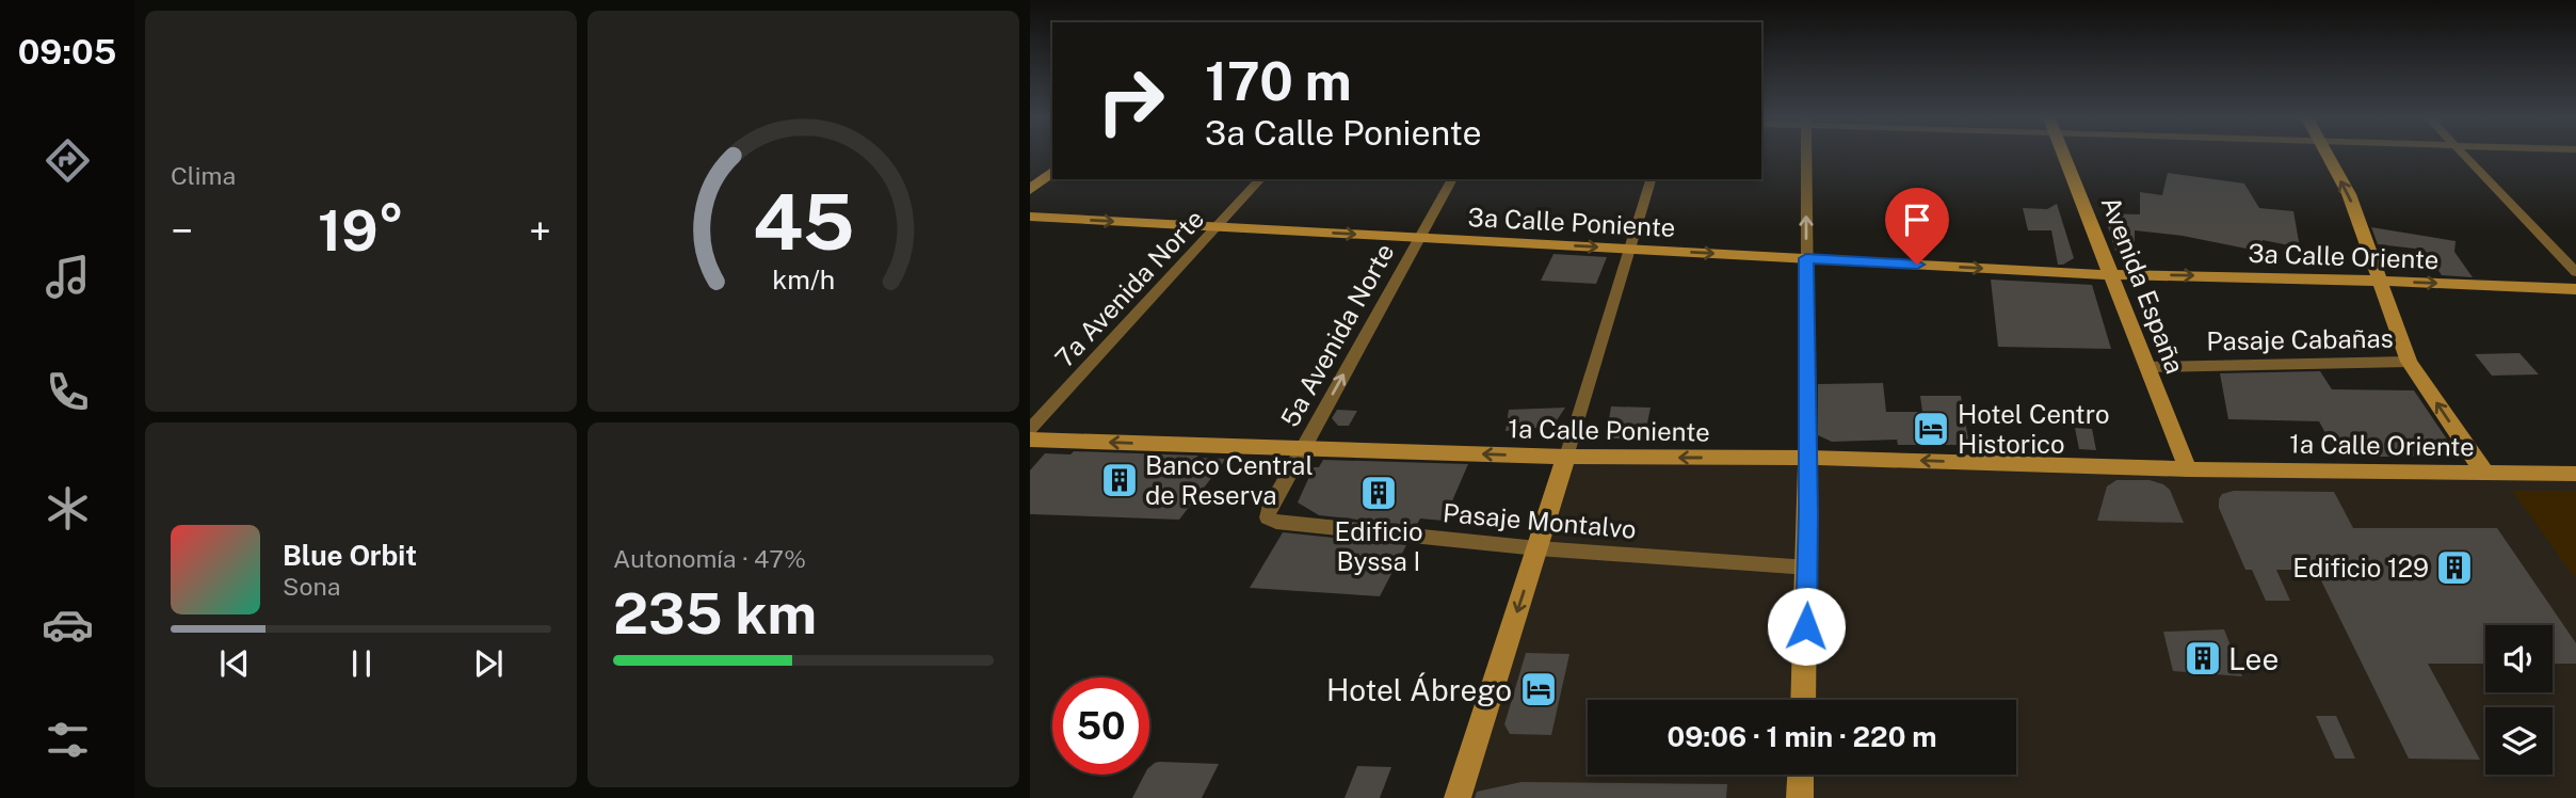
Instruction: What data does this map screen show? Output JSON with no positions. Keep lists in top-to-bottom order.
{
  "streets": {
    "main road": [
      "3a Calle Poniente",
      "3a Calle Oriente",
      "Avenida España",
      "1a Calle Poniente",
      "1a Calle Oriente"
    ],
    "street": [
      "7a Avenida Norte",
      "5a Avenida Norte",
      "Pasaje Cabañas",
      "Pasaje Montalvo"
    ]
  },
  "crossings": [
    ["3a Calle Poniente", "3a Calle Oriente"],
    ["3a Calle Poniente", "Avenida España"],
    ["3a Calle Poniente", "7a Avenida Norte"],
    ["3a Calle Poniente", "5a Avenida Norte"],
    ["3a Calle Oriente", "Avenida España"],
    ["Avenida España", "Pasaje Cabañas"],
    ["Avenida España", "1a Calle Poniente"],
    ["Avenida España", "1a Calle Oriente"],
    ["5a Avenida Norte", "1a Calle Poniente"],
    ["5a Avenida Norte", "Pasaje Montalvo"],
    ["1a Calle Poniente", "1a Calle Oriente"]
  ],
  "one_way": [
    "3a Calle Poniente",
    "3a Calle Oriente",
    "5a Avenida Norte",
    "1a Calle Poniente"
  ],
  "places": {
    "hotel": ["Hotel Centro Historico", "Hotel Ábrego"],
    "building": [
      "Banco Central de Reserva",
      "Edificio Byssa I",
      "Edificio 129",
      "Lee"
    ]
  },
  "page": {
    "tabs": "09:05",
    "tile": [
      "Clima",
      ["Autonomía · 47%", "235 km"]
    ],
    "turn": ["170 m", "3a Calle Poniente"],
    "heat": ["−", "19°", "+"],
    "song": ["Blue Orbit", "Sona"],
    "limit": "50",
    "trip": "09:06 · 1 min · 220 m",
    "gauge": ["45", "km/h"]
  }
}
